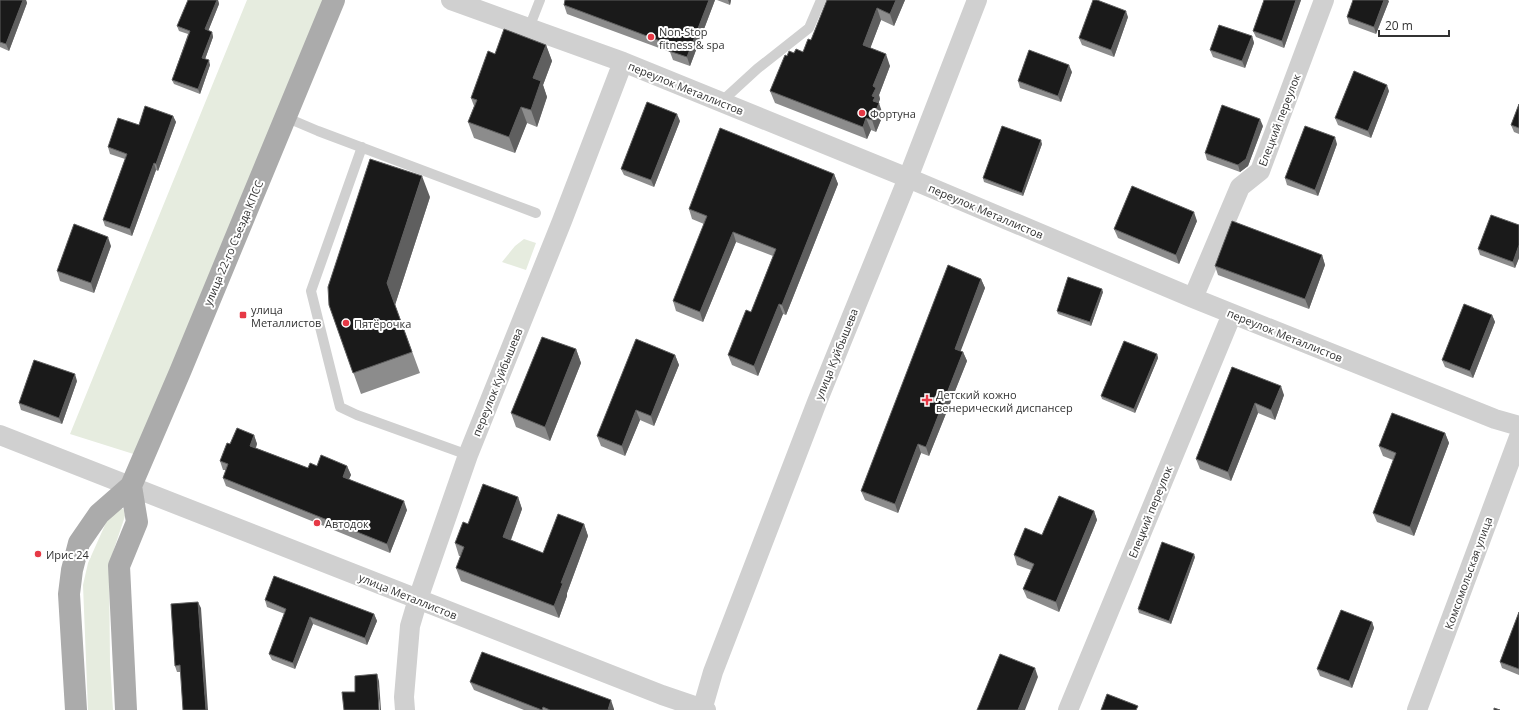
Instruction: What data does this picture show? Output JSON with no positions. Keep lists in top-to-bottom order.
{
  "streets": {
    "main road": ["улица 22-го Съезда КПСС"],
    "street": [
      "переулок Металлистов",
      "Елецкий переулок",
      "улица Куйбышева",
      "переулок Куйбышева",
      "Комсомольская улица",
      "улица Металлистов"
    ]
  },
  "crossings": [
    ["переулок Металлистов", "Елецкий переулок"],
    ["переулок Металлистов", "улица Куйбышева"],
    ["переулок Металлистов", "переулок Куйбышева"],
    ["улица 22-го Съезда КПСС", "улица Металлистов"],
    ["улица Куйбышева", "улица Металлистов"],
    ["переулок Куйбышева", "улица Металлистов"]
  ],
  "places": {
    "other": [
      "Non-Stop fitness & spa",
      "Фортуна",
      "Пятёрочка",
      "Автодок",
      "Ирис 24"
    ],
    "transit": ["улица Металлистов"],
    "health": ["Детский кожно венерический диспансер"]
  },
  "scale_bar": "20 m"
}
